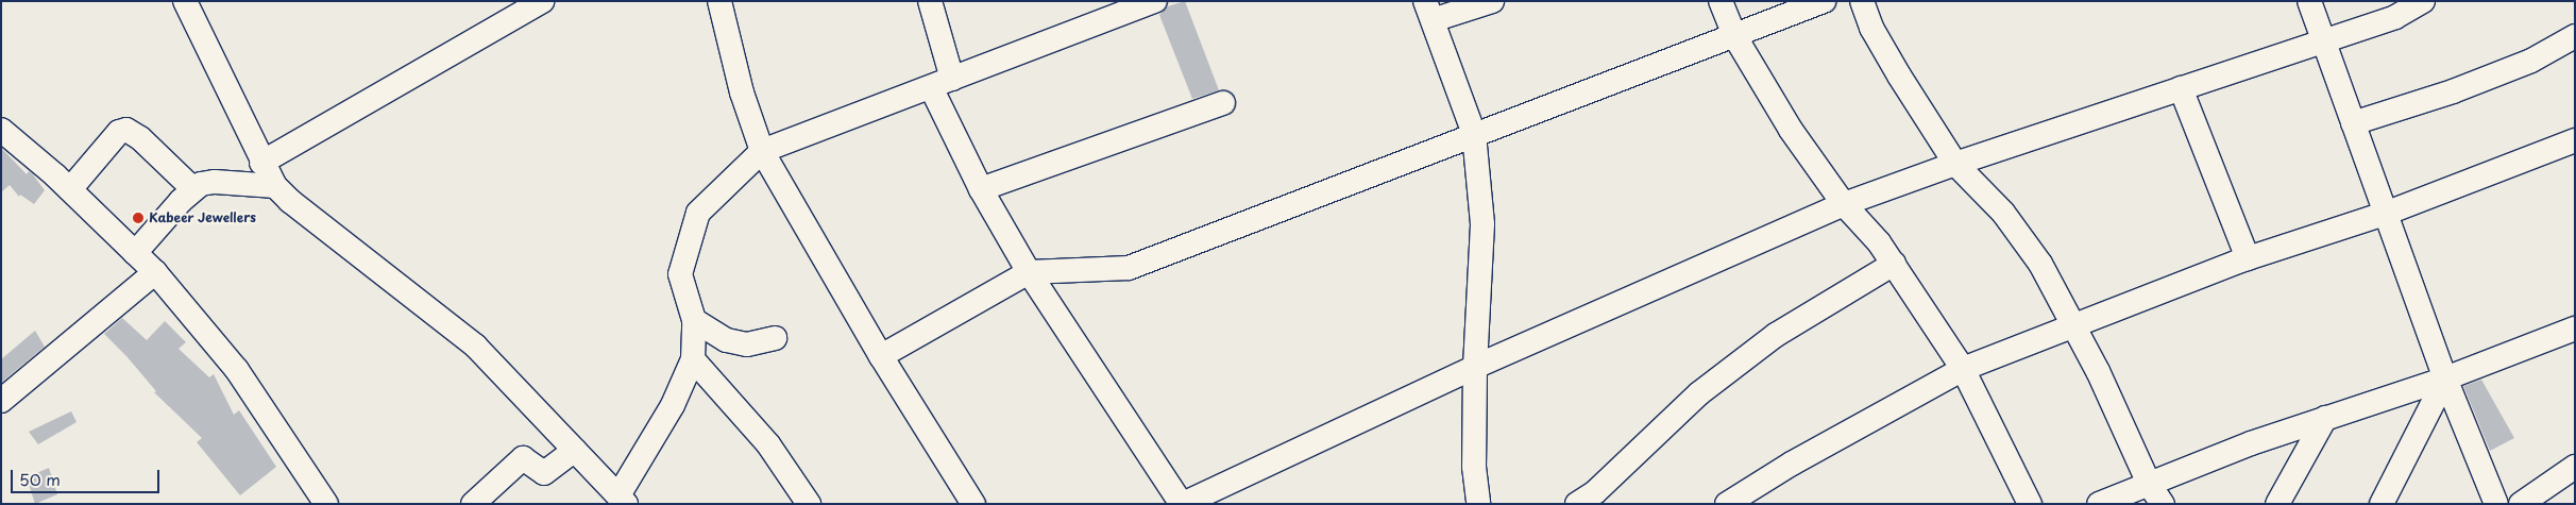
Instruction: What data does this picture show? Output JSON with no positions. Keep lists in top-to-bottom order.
{
  "places": ["Kabeer Jewellers"],
  "scale_bar": "50 m"
}
